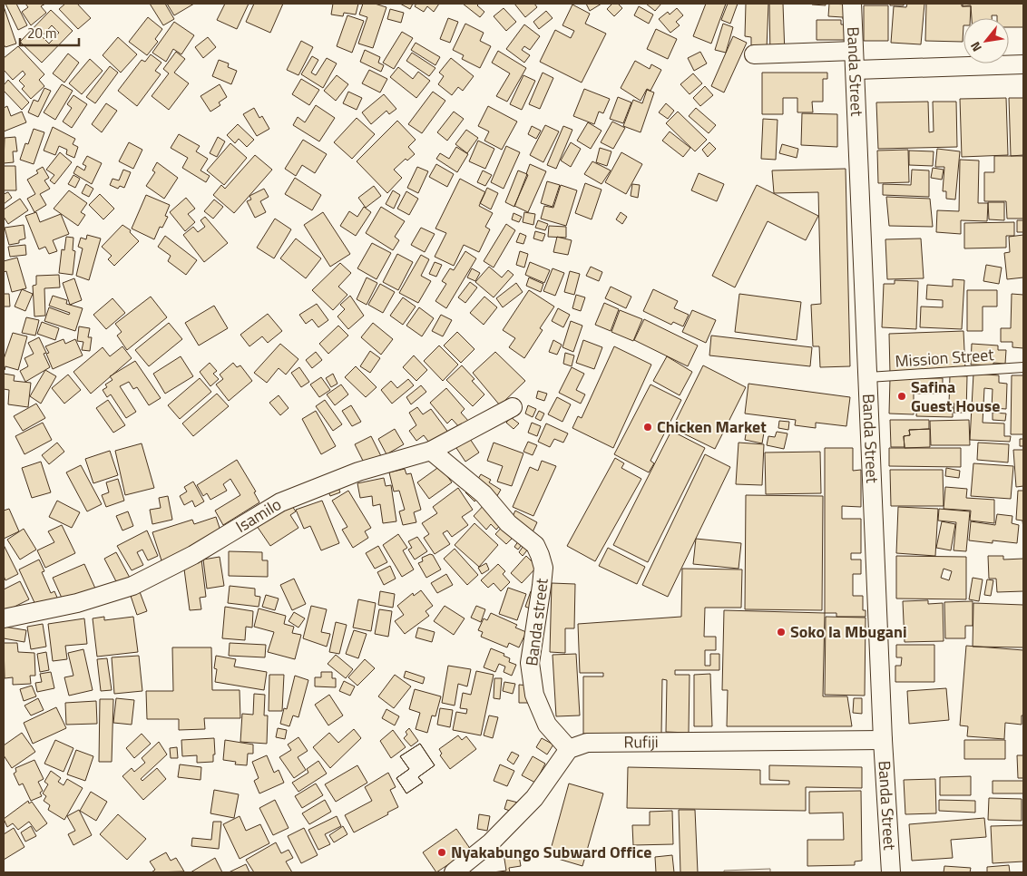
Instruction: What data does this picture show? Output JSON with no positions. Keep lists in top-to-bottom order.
{
  "streets": {
    "street": [
      "Banda Street",
      "Isamilo",
      "Banda street",
      "Rufiji"
    ],
    "lane": ["Mission Street"]
  },
  "crossings": [
    ["Banda Street", "Mission Street"],
    ["Banda Street", "Rufiji"],
    ["Isamilo", "Banda street"],
    ["Banda street", "Rufiji"]
  ],
  "places": [
    "Safina Guest House",
    "Chicken Market",
    "Soko la Mbugani",
    "Nyakabungo Subward Office"
  ],
  "scale_bar": "20 m",
  "north": "bottom left"
}
